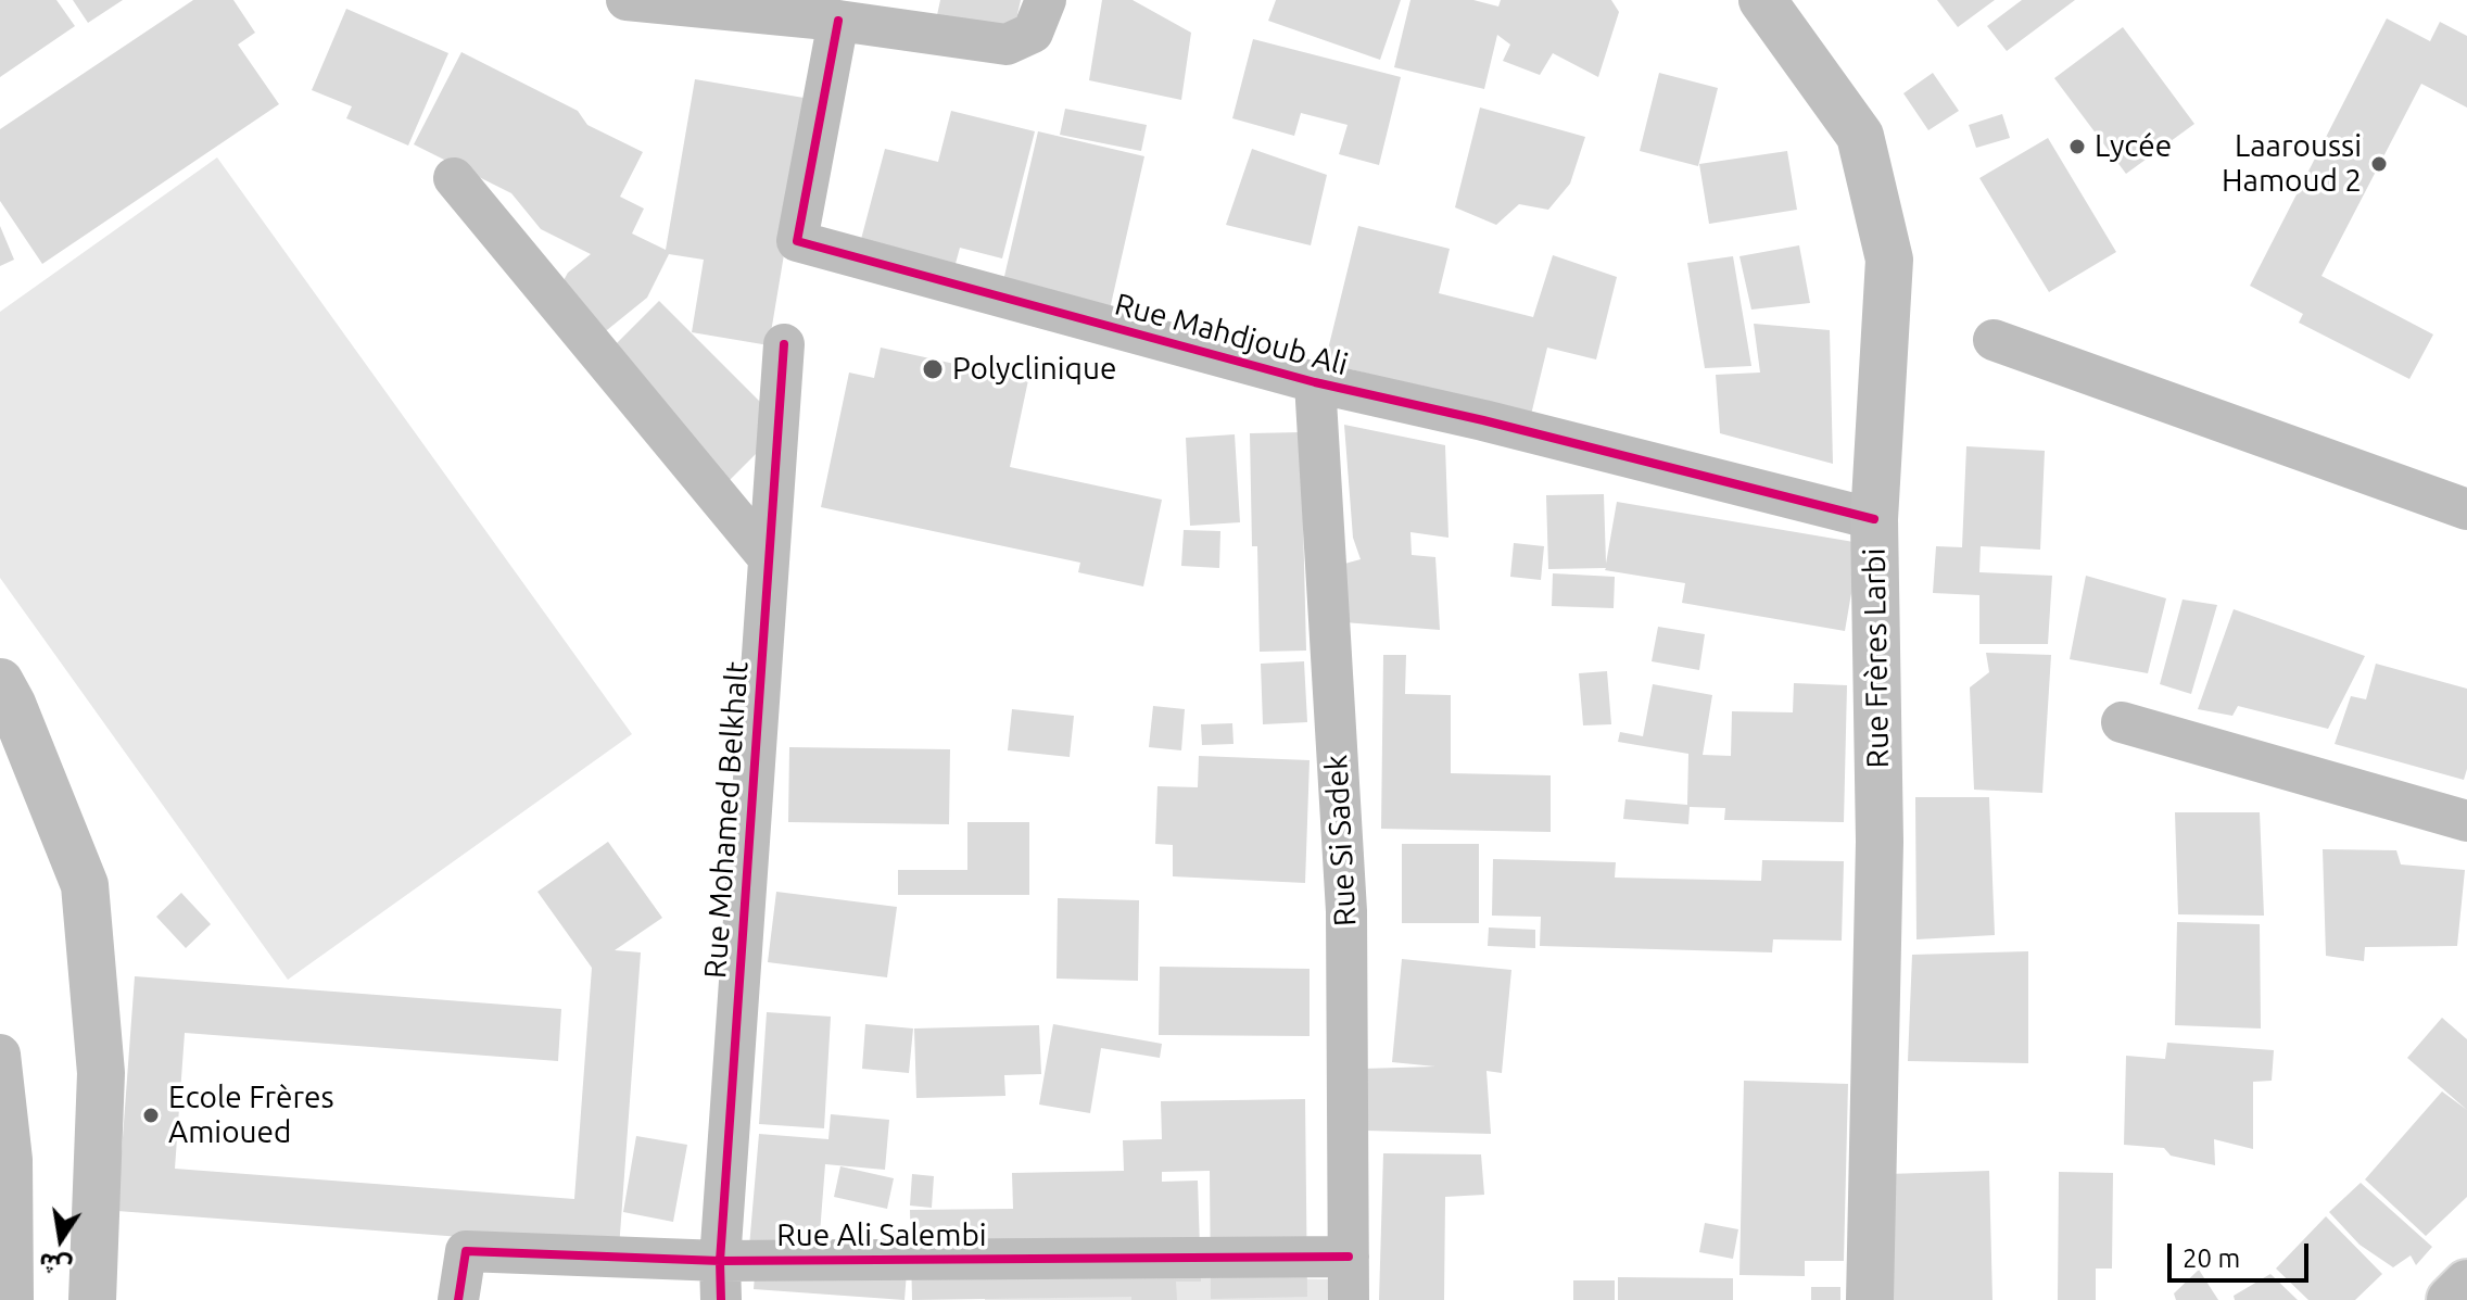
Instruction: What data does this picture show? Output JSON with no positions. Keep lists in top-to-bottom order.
{
  "streets": {
    "main road": ["Rue Frères Larbi"],
    "street": [
      "Rue Mahdjoub Ali",
      "Rue Mohamed Belkhalt",
      "Rue Si Sadek",
      "Rue Ali Salembi"
    ]
  },
  "crossings": [
    ["Rue Mahdjoub Ali", "Rue Frères Larbi"],
    ["Rue Mahdjoub Ali", "Rue Si Sadek"],
    ["Rue Mohamed Belkhalt", "Rue Ali Salembi"],
    ["Rue Si Sadek", "Rue Ali Salembi"]
  ],
  "places": [
    "Lycée",
    "Laaroussi Hamoud 2",
    "Polyclinique",
    "Ecole Frères Amioued"
  ],
  "scale_bar": "20 m",
  "north": "bottom"
}
